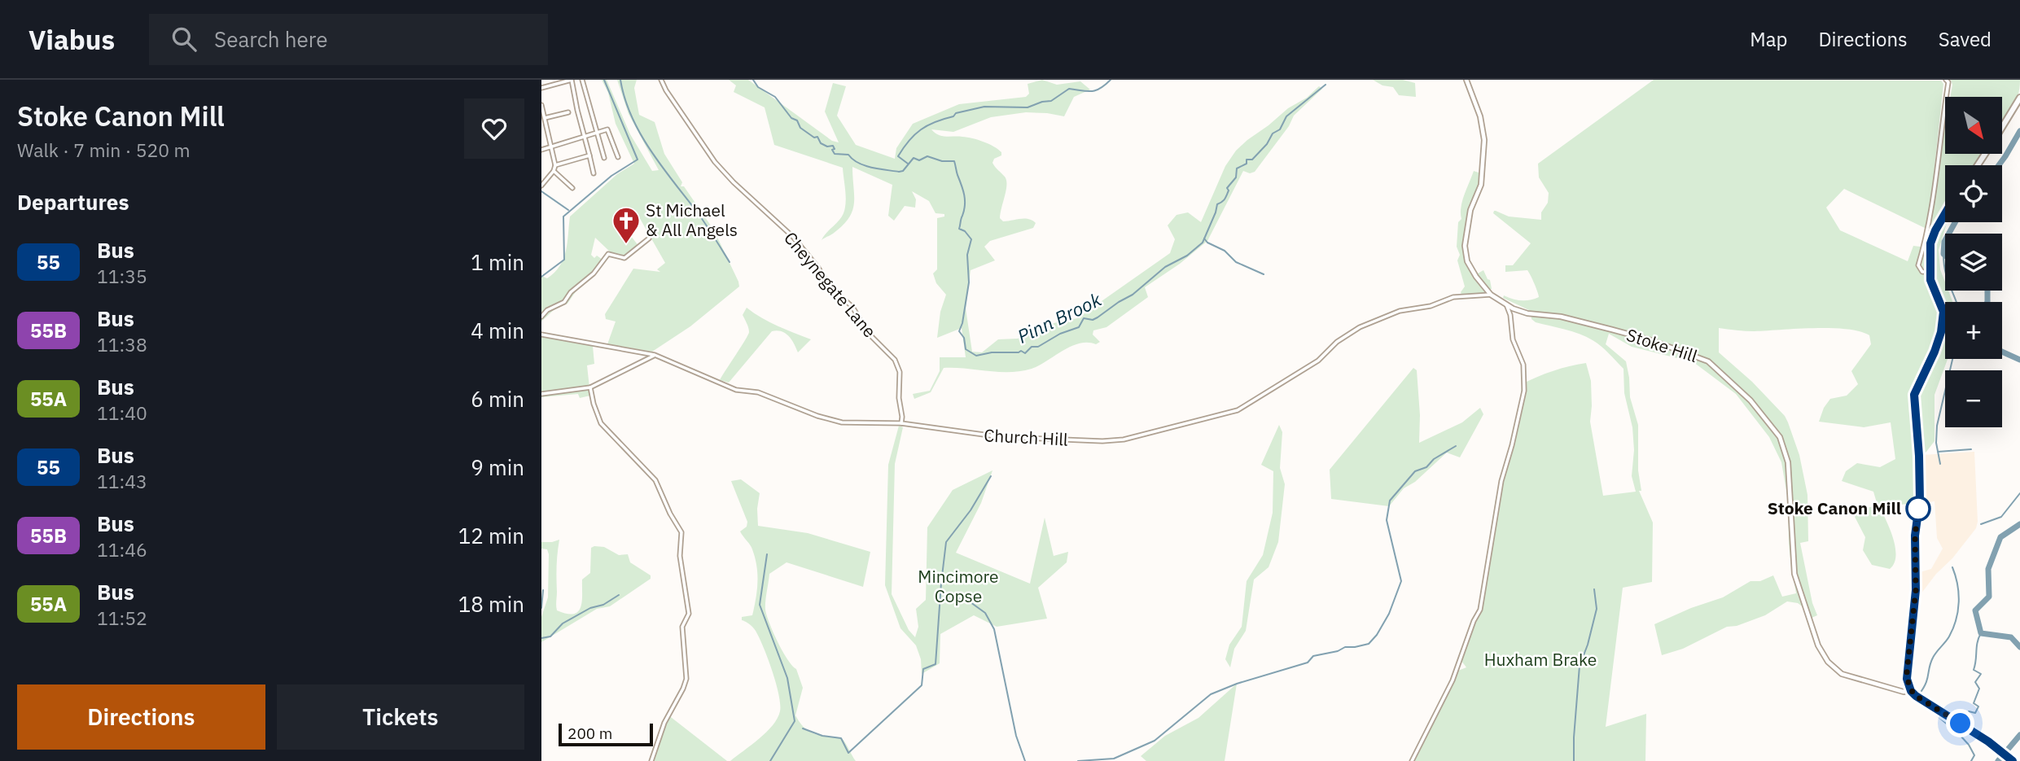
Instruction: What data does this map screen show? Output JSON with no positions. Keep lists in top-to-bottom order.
{
  "streets": {
    "street": ["Cheynegate Lane", "Stoke Hill", "Church Hill"]
  },
  "crossings": [
    ["Cheynegate Lane", "Church Hill"],
    ["Stoke Hill", "Church Hill"]
  ],
  "water": ["Pinn Brook"],
  "parks": ["Mincimore Copse", "Huxham Brake"],
  "places": {
    "church": ["St Michael & All Angels"],
    "other": ["Stoke Canon Mill"]
  },
  "lines": ["bus line 55"],
  "scale_bar": "200 m",
  "north": "bottom right",
  "page": {
    "header": "Viabus",
    "search": "Search here",
    "nav": ["Map", "Directions", "Saved"],
    "heading": [
      ["Stoke Canon Mill", "Walk · 7 min · 520 m"],
      "Departures"
    ],
    "map_buttons": ["+", "−"],
    "list": [
      {
        "mark": "55",
        "name": "Bus",
        "note": "11:35",
        "value": "1 min"
      },
      {
        "mark": "55B",
        "name": "Bus",
        "note": "11:38",
        "value": "4 min"
      },
      {
        "mark": "55A",
        "name": "Bus",
        "note": "11:40",
        "value": "6 min"
      },
      {
        "mark": "55",
        "name": "Bus",
        "note": "11:43",
        "value": "9 min"
      },
      {
        "mark": "55B",
        "name": "Bus",
        "note": "11:46",
        "value": "12 min"
      },
      {
        "mark": "55A",
        "name": "Bus",
        "note": "11:52",
        "value": "18 min"
      }
    ],
    "buttons": ["Directions", "Tickets"],
    "scale": "200 m"
  }
}
